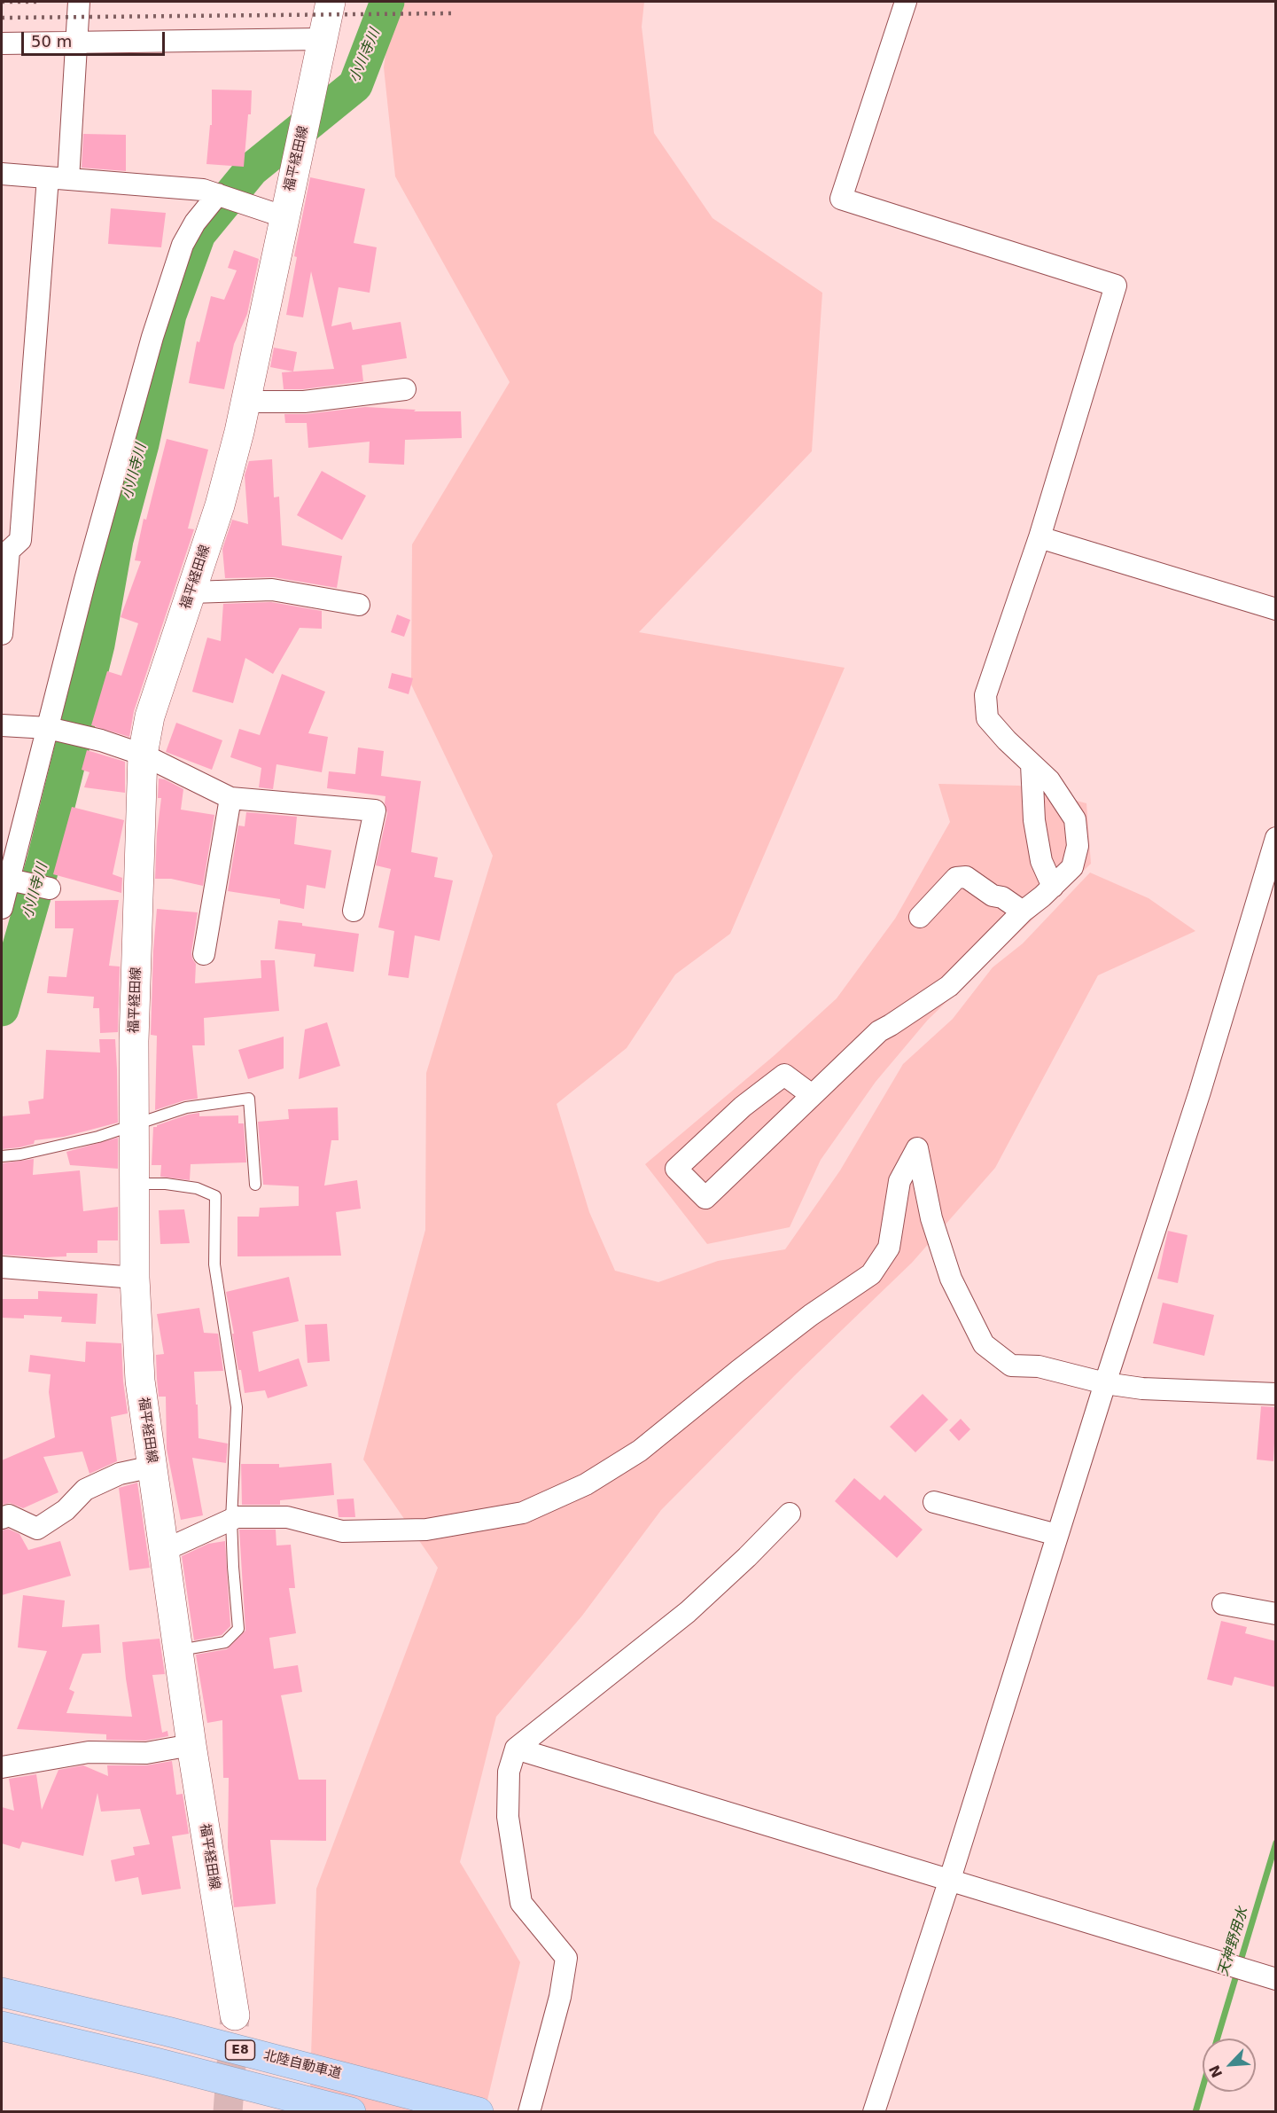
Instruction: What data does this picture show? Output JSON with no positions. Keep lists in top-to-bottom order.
{
  "streets": {
    "highway": ["E8", "北陸自動車道"],
    "main road": ["福平経田線"]
  },
  "water": ["小川寺川", "天神野用水"],
  "scale_bar": "50 m",
  "north": "bottom left"
}
